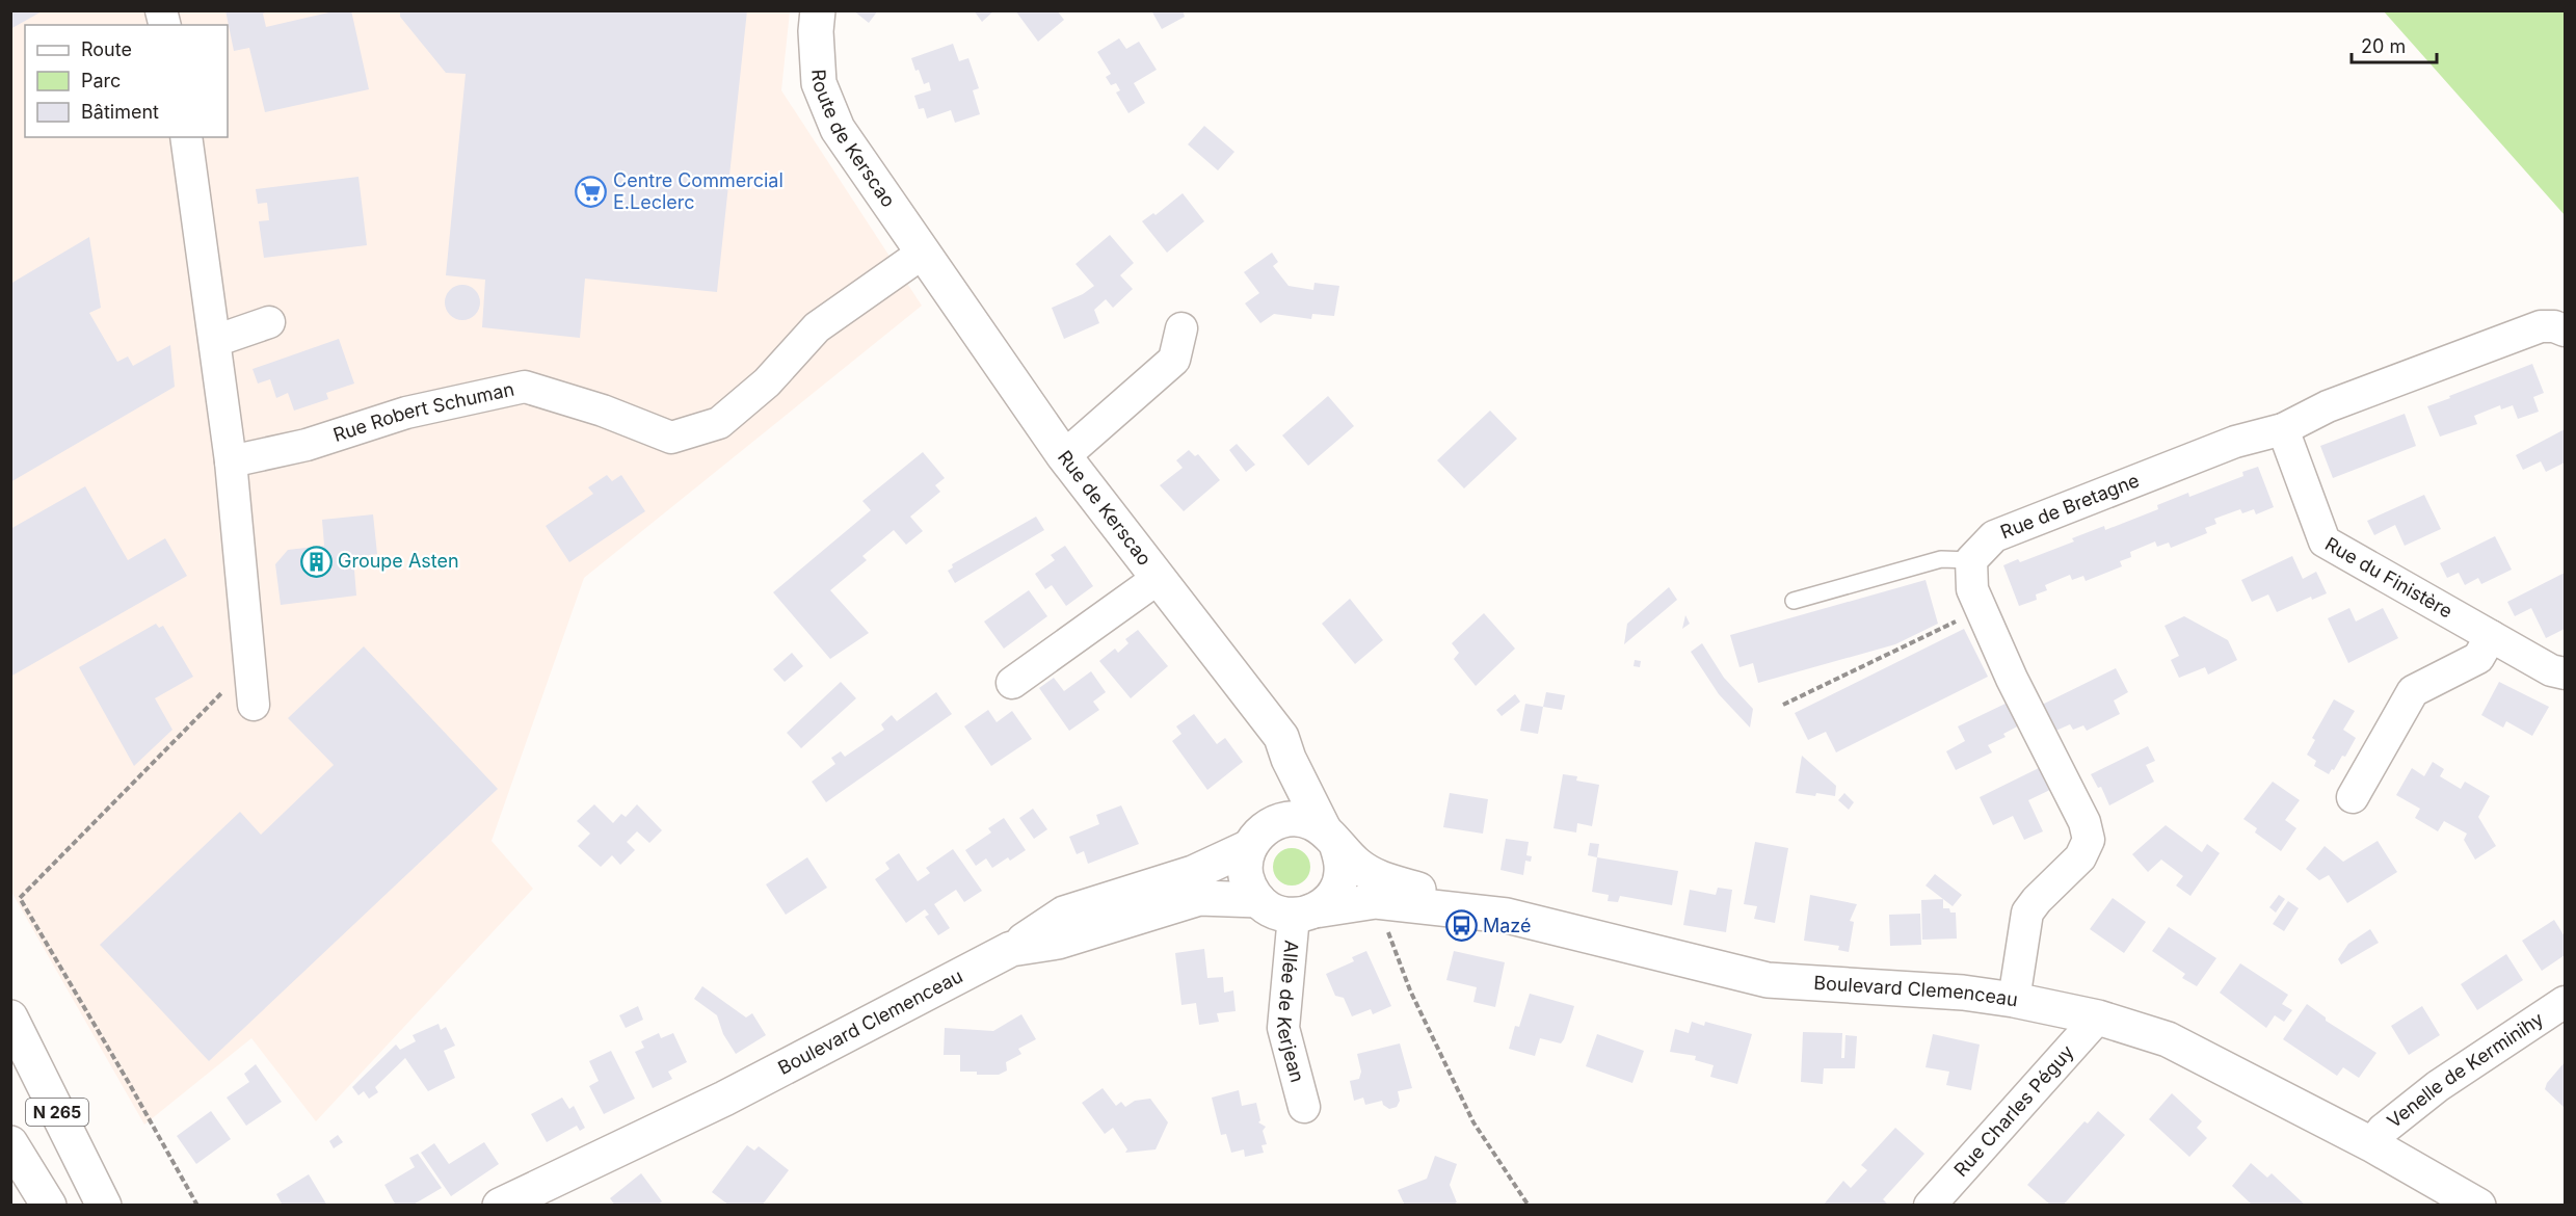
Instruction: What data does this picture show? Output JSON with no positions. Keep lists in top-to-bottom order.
{
  "streets": {
    "main road": [
      "Route de Kerscao",
      "Rue de Kerscao",
      "Boulevard Clemenceau",
      "N 265"
    ],
    "street": [
      "Rue Robert Schuman",
      "Rue de Bretagne",
      "Rue du Finistère",
      "Allée de Kerjean",
      "Venelle de Kerminihy",
      "Rue Charles Péguy"
    ]
  },
  "crossings": [
    ["Route de Kerscao", "Rue Robert Schuman"],
    ["Route de Kerscao", "Rue de Kerscao"],
    ["Rue Robert Schuman", "Rue de Kerscao"],
    ["Rue de Bretagne", "Rue du Finistère"],
    ["Rue de Kerscao", "Boulevard Clemenceau"],
    ["Rue de Kerscao", "Allée de Kerjean"],
    ["Boulevard Clemenceau", "Allée de Kerjean"],
    ["Boulevard Clemenceau", "Venelle de Kerminihy"],
    ["Boulevard Clemenceau", "Rue Charles Péguy"]
  ],
  "places": {
    "supermarket": ["Centre Commercial E.Leclerc"],
    "building": ["Groupe Asten"],
    "bus stop": ["Mazé"]
  },
  "legend": ["Route", "Parc", "Bâtiment"],
  "scale_bar": "20 m"
}
